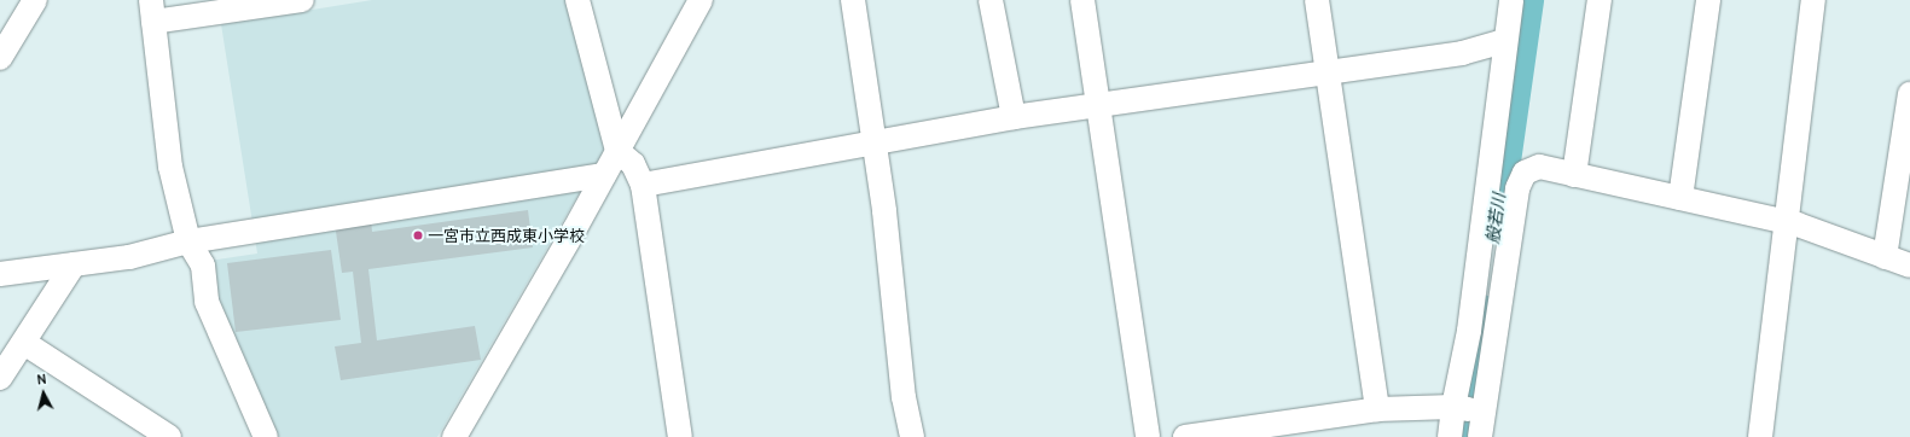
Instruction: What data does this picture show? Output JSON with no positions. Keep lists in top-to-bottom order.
{
  "water": ["般若川"],
  "places": ["一宮市立西成東小学校"],
  "north": "top"
}
